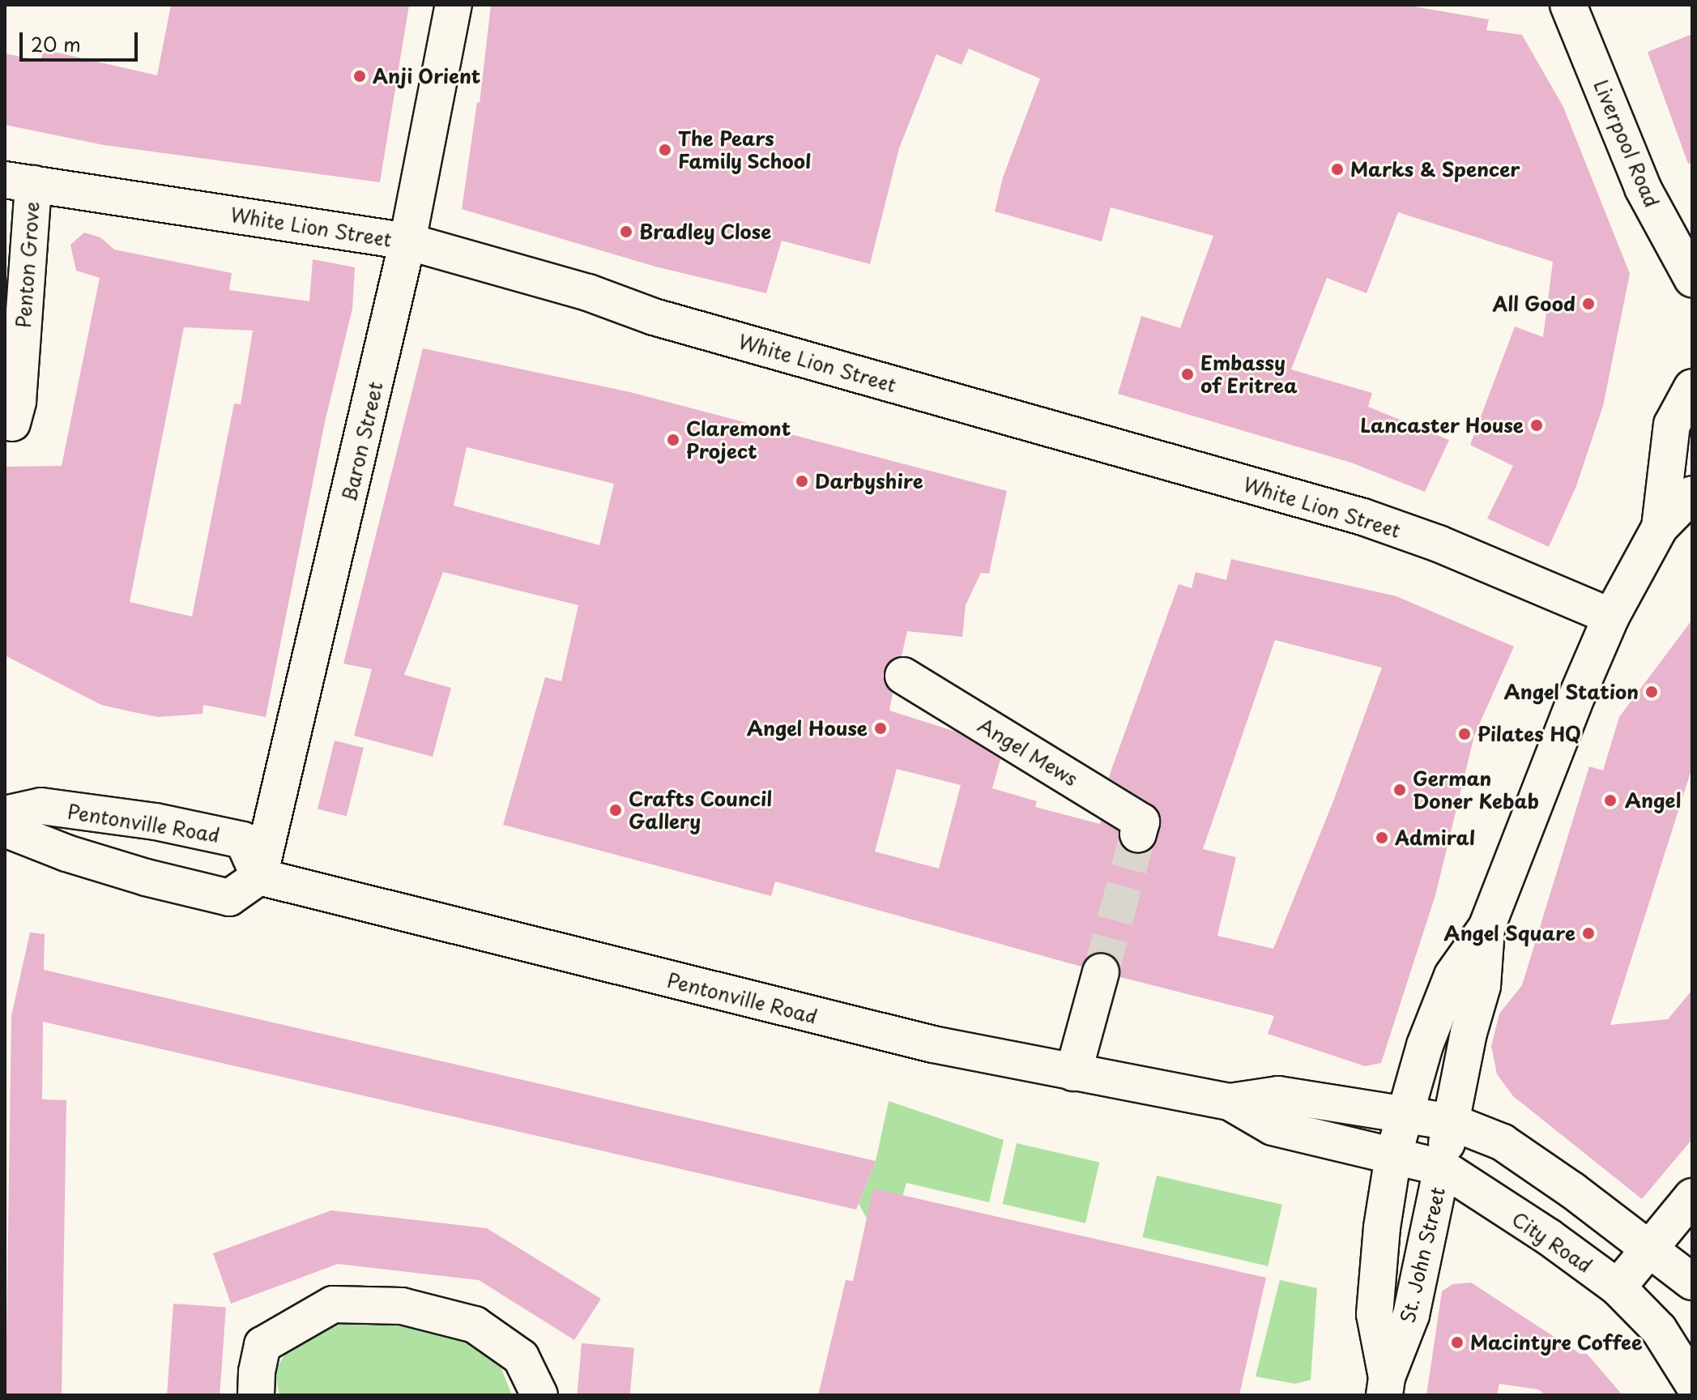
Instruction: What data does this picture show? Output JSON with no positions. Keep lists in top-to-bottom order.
{
  "streets": {
    "main road": [
      "Liverpool Road",
      "White Lion Street",
      "Penton Grove",
      "Baron Street",
      "Angel Mews",
      "Pentonville Road",
      "City Road",
      "St. John Street"
    ]
  },
  "crossings": [
    ["White Lion Street", "Penton Grove"],
    ["White Lion Street", "Baron Street"],
    ["Baron Street", "Pentonville Road"],
    ["Pentonville Road", "City Road"],
    ["Pentonville Road", "St. John Street"],
    ["City Road", "St. John Street"]
  ],
  "places": [
    "Anji Orient",
    "The Pears Family School",
    "Marks & Spencer",
    "Bradley Close",
    "All Good",
    "Embassy of Eritrea",
    "Lancaster House",
    "Claremont Project",
    "Darbyshire",
    "Angel Station",
    "Angel House",
    "Pilates HQ",
    "German Doner Kebab",
    "Angel",
    "Crafts Council Gallery",
    "Admiral",
    "Angel Square",
    "Macintyre Coffee"
  ],
  "scale_bar": "20 m"
}
